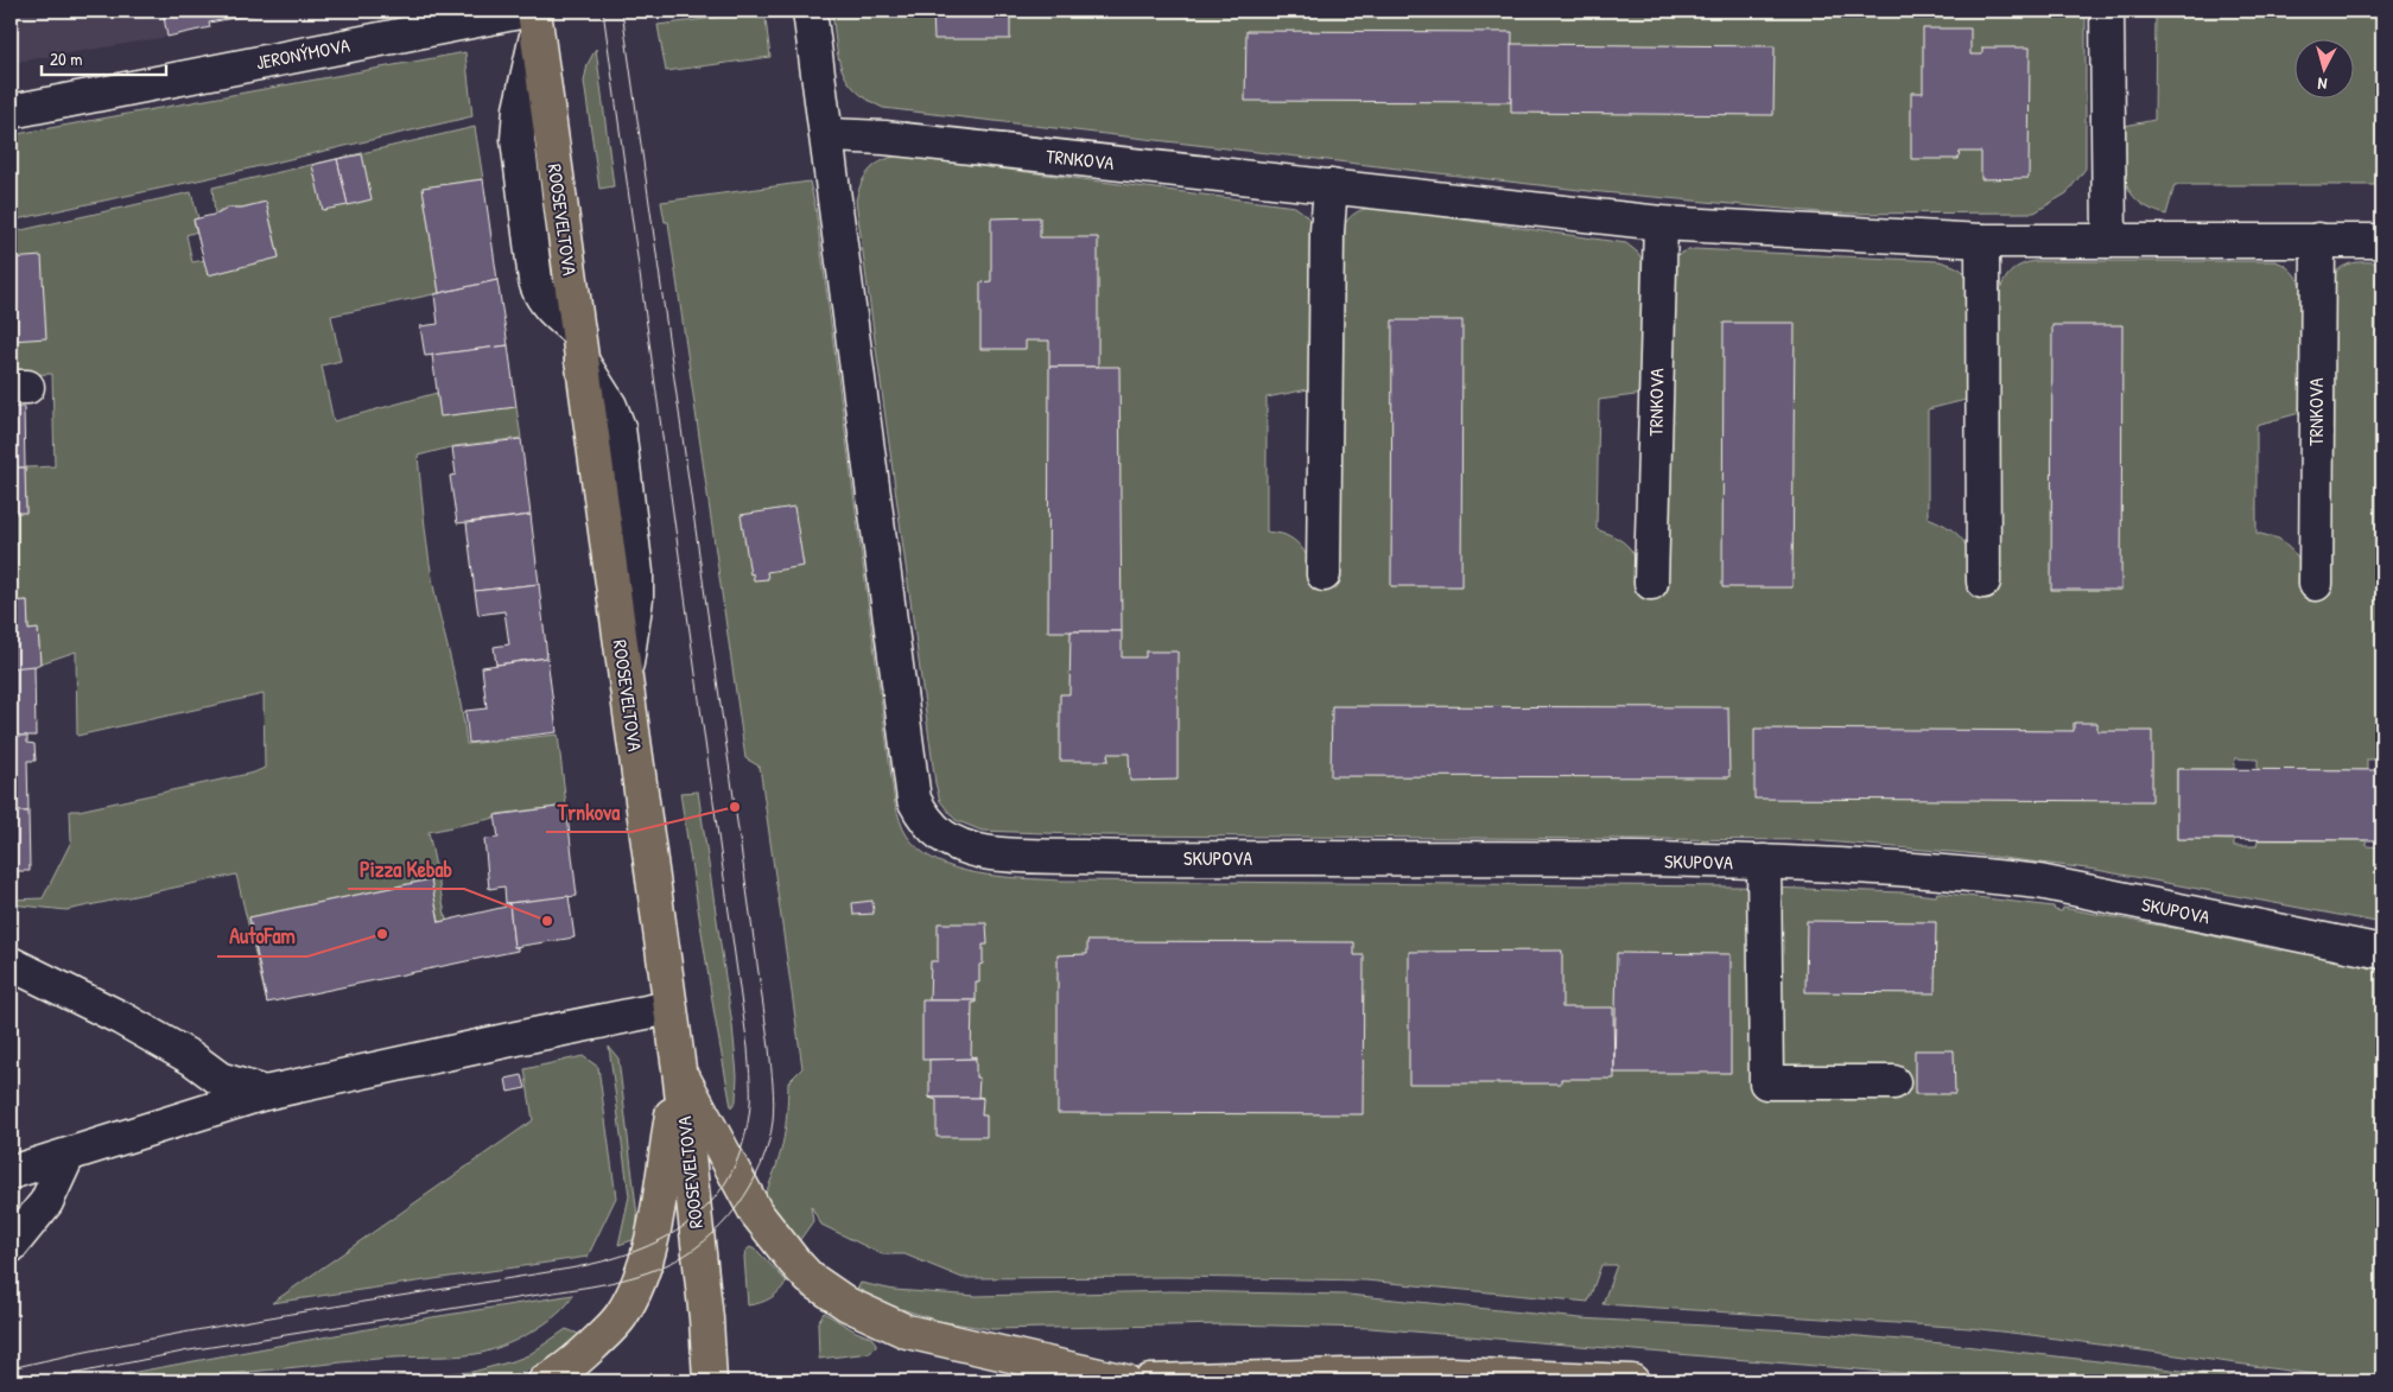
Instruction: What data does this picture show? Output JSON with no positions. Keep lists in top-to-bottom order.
{
  "streets": {
    "main road": ["ROOSEVELTOVA"],
    "street": ["JERONÝMOVA", "TRNKOVA", "SKUPOVA"]
  },
  "crossings": [
    ["JERONÝMOVA", "ROOSEVELTOVA"],
    ["TRNKOVA", "SKUPOVA"]
  ],
  "places": ["Trnkova", "Pizza Kebab", "AutoFam"],
  "scale_bar": "20 m",
  "north": "bottom"
}
